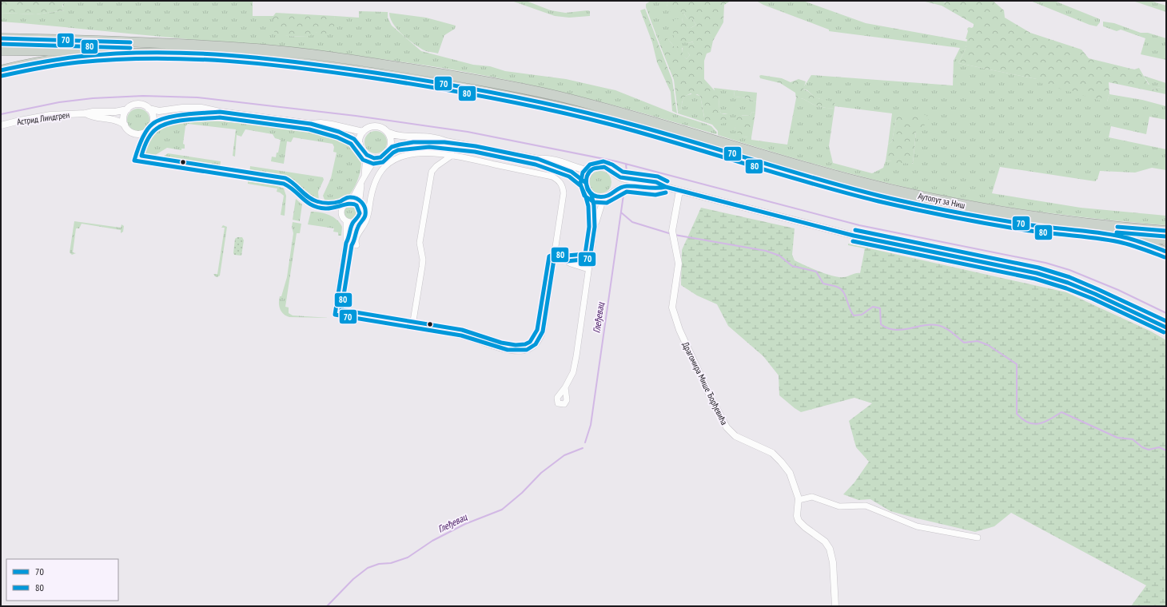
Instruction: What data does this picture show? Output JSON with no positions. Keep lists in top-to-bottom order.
{
  "streets": {
    "highway": ["Аутопут за Ниш"],
    "street": ["Астрид Линдгрен", "Драгомира Мише Ђорђевића"]
  },
  "water": ["Глеђевац"],
  "lines": ["transit line 70", "transit line 80"],
  "legend": ["70", "80"]
}
